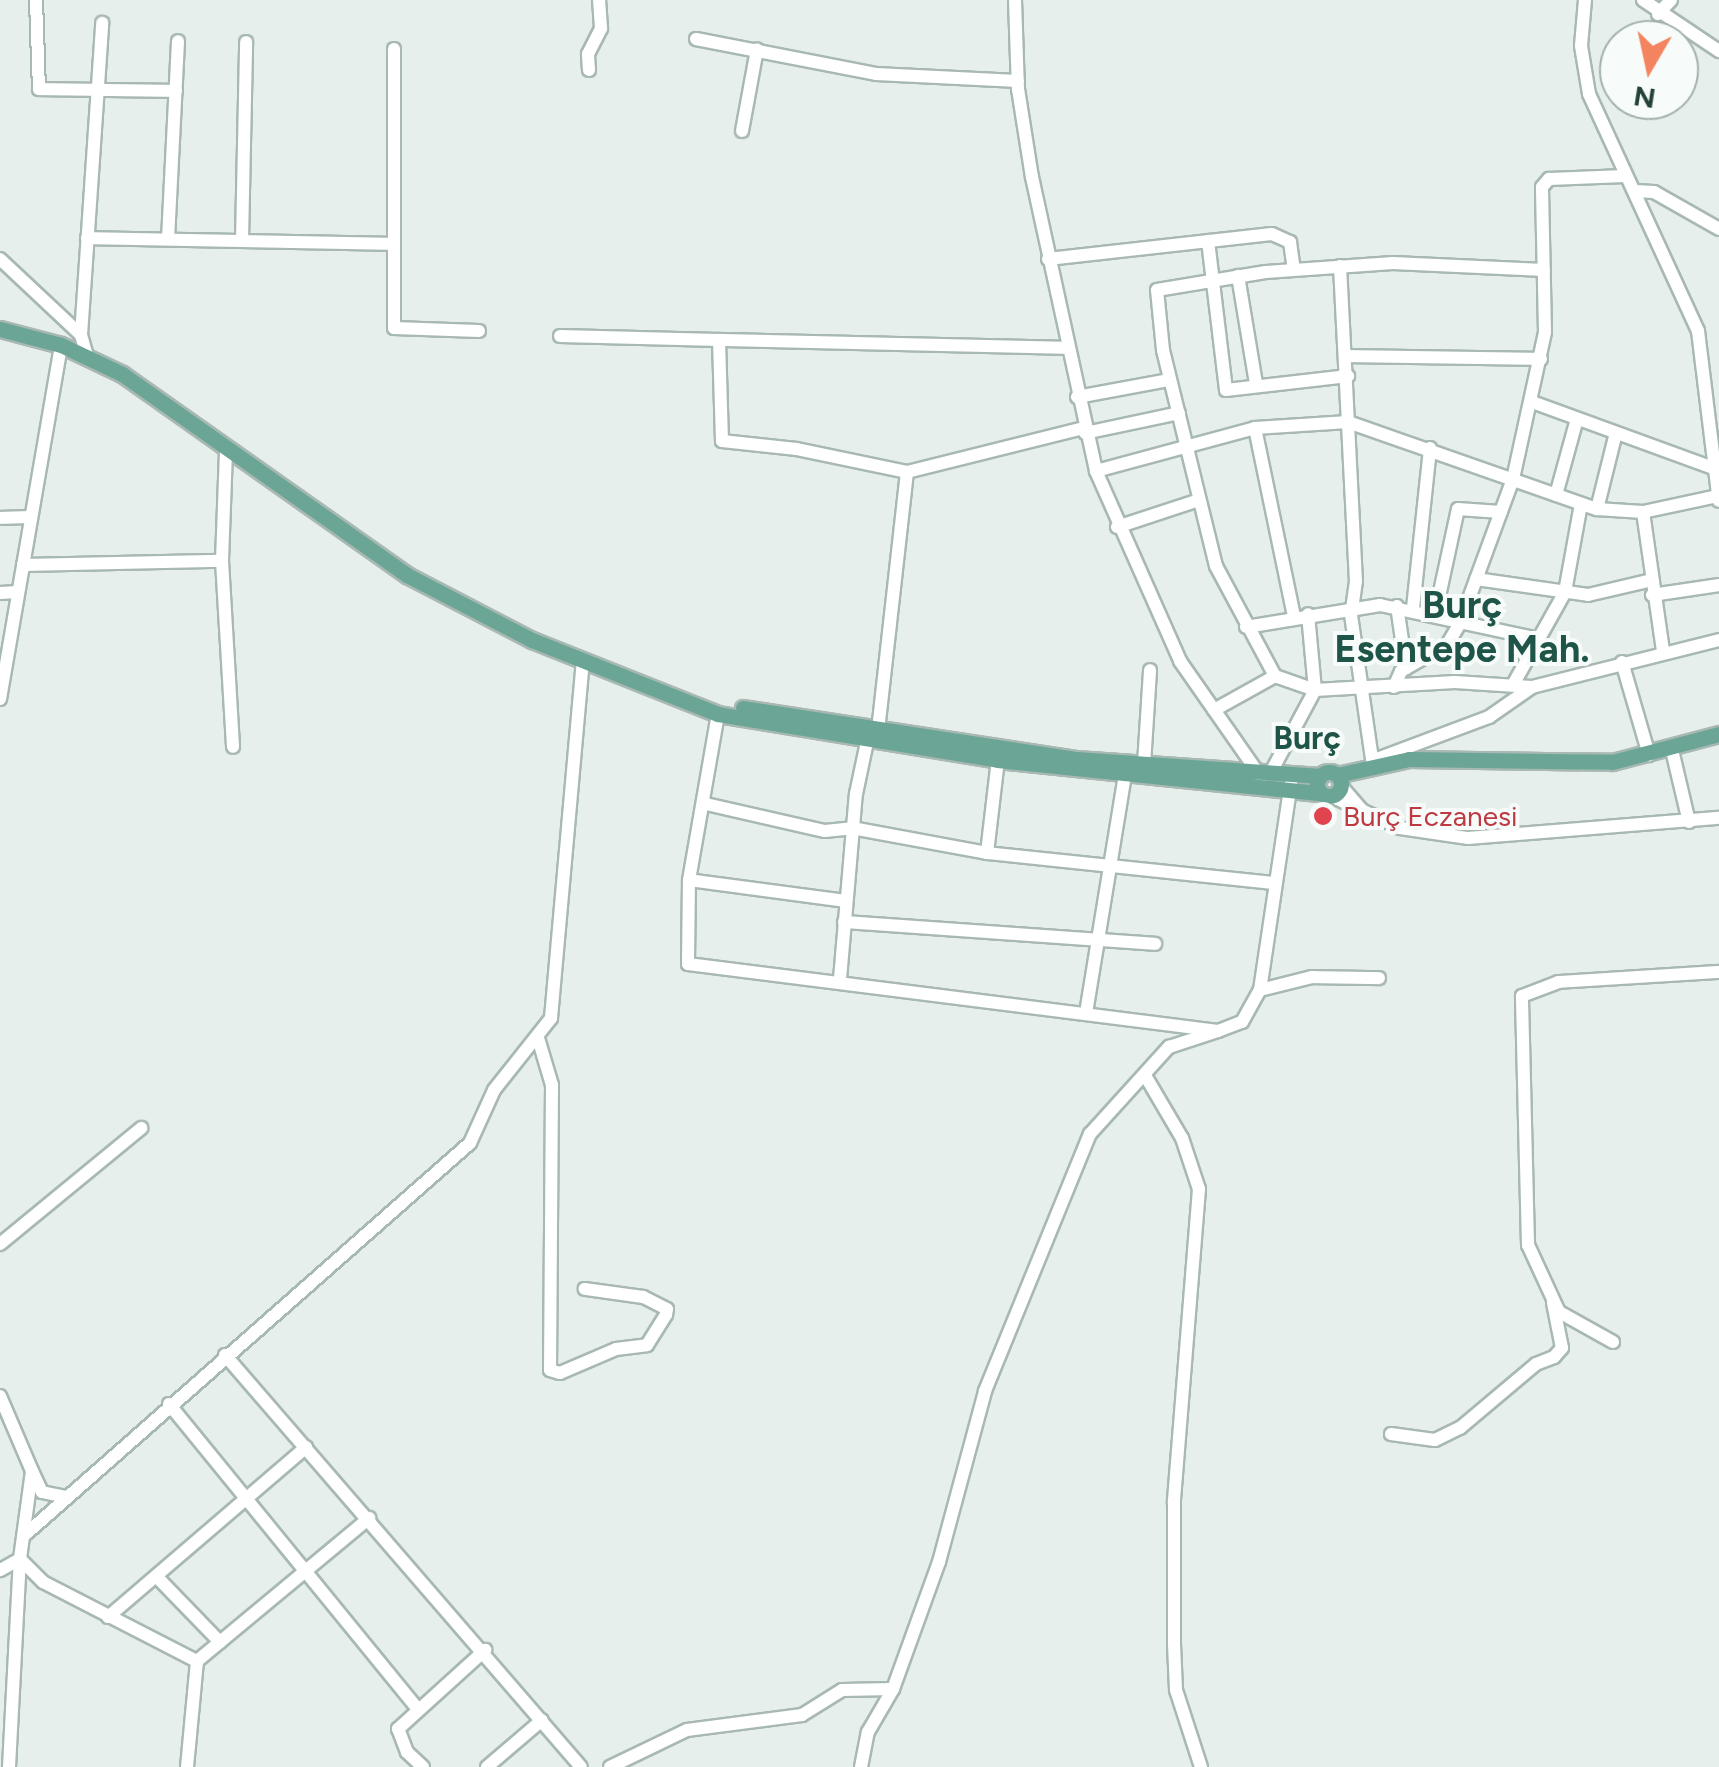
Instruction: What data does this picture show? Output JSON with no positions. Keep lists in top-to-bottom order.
{
  "districts": ["Burç Esentepe Mah.", "Burç"],
  "places": ["Burç Eczanesi"],
  "north": "bottom"
}
